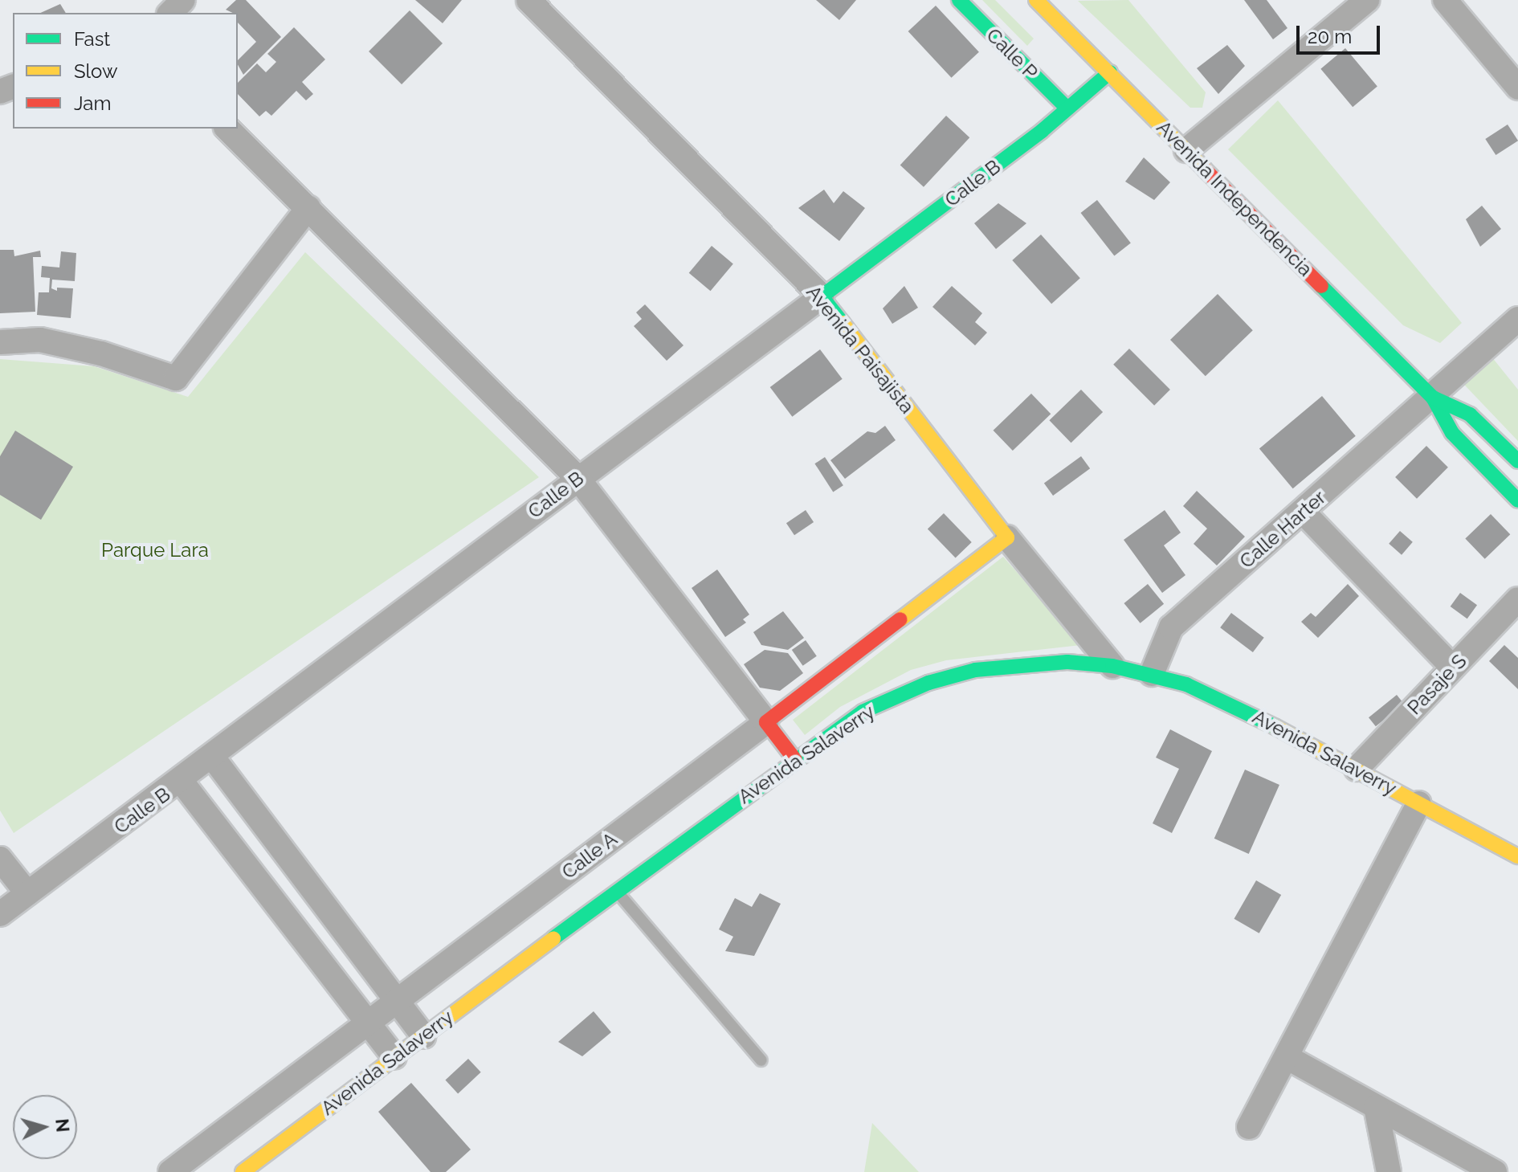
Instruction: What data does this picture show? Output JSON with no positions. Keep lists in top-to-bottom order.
{
  "streets": {
    "main road": [
      "Calle P",
      "Calle B",
      "Avenida Independencia",
      "Avenida Paisajista",
      "Avenida Salaverry",
      "Calle A"
    ],
    "street": ["Calle Harter", "Pasaje S"]
  },
  "crossings": [
    ["Calle P", "Calle B"],
    ["Calle B", "Avenida Independencia"],
    ["Calle B", "Avenida Paisajista"],
    ["Avenida Independencia", "Calle Harter"],
    ["Avenida Paisajista", "Avenida Salaverry"],
    ["Avenida Paisajista", "Calle A"],
    ["Calle Harter", "Avenida Salaverry"],
    ["Pasaje S", "Avenida Salaverry"]
  ],
  "parks": ["Parque Lara"],
  "legend": ["Fast", "Slow", "Jam"],
  "scale_bar": "20 m",
  "north": "right"
}
